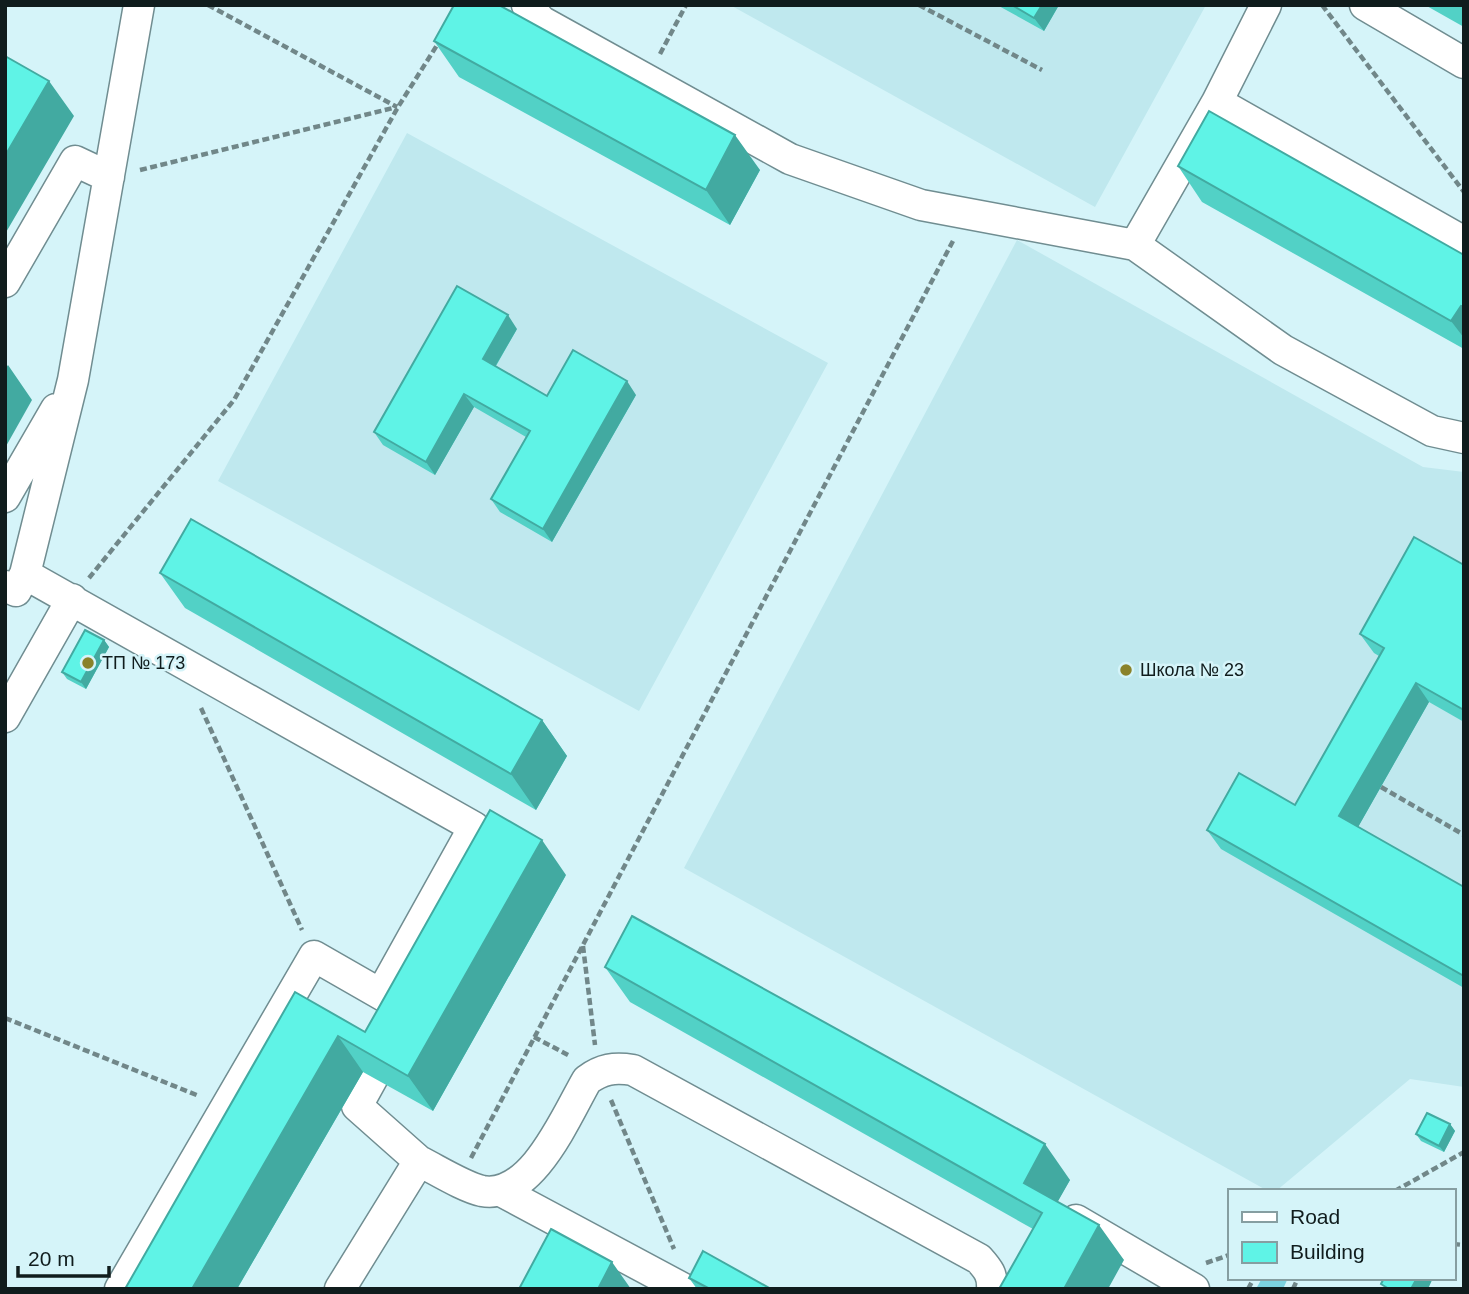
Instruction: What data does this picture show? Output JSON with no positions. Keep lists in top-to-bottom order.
{
  "places": ["ТП № 173", "Школа № 23"],
  "legend": ["Road", "Building"],
  "scale_bar": "20 m"
}
